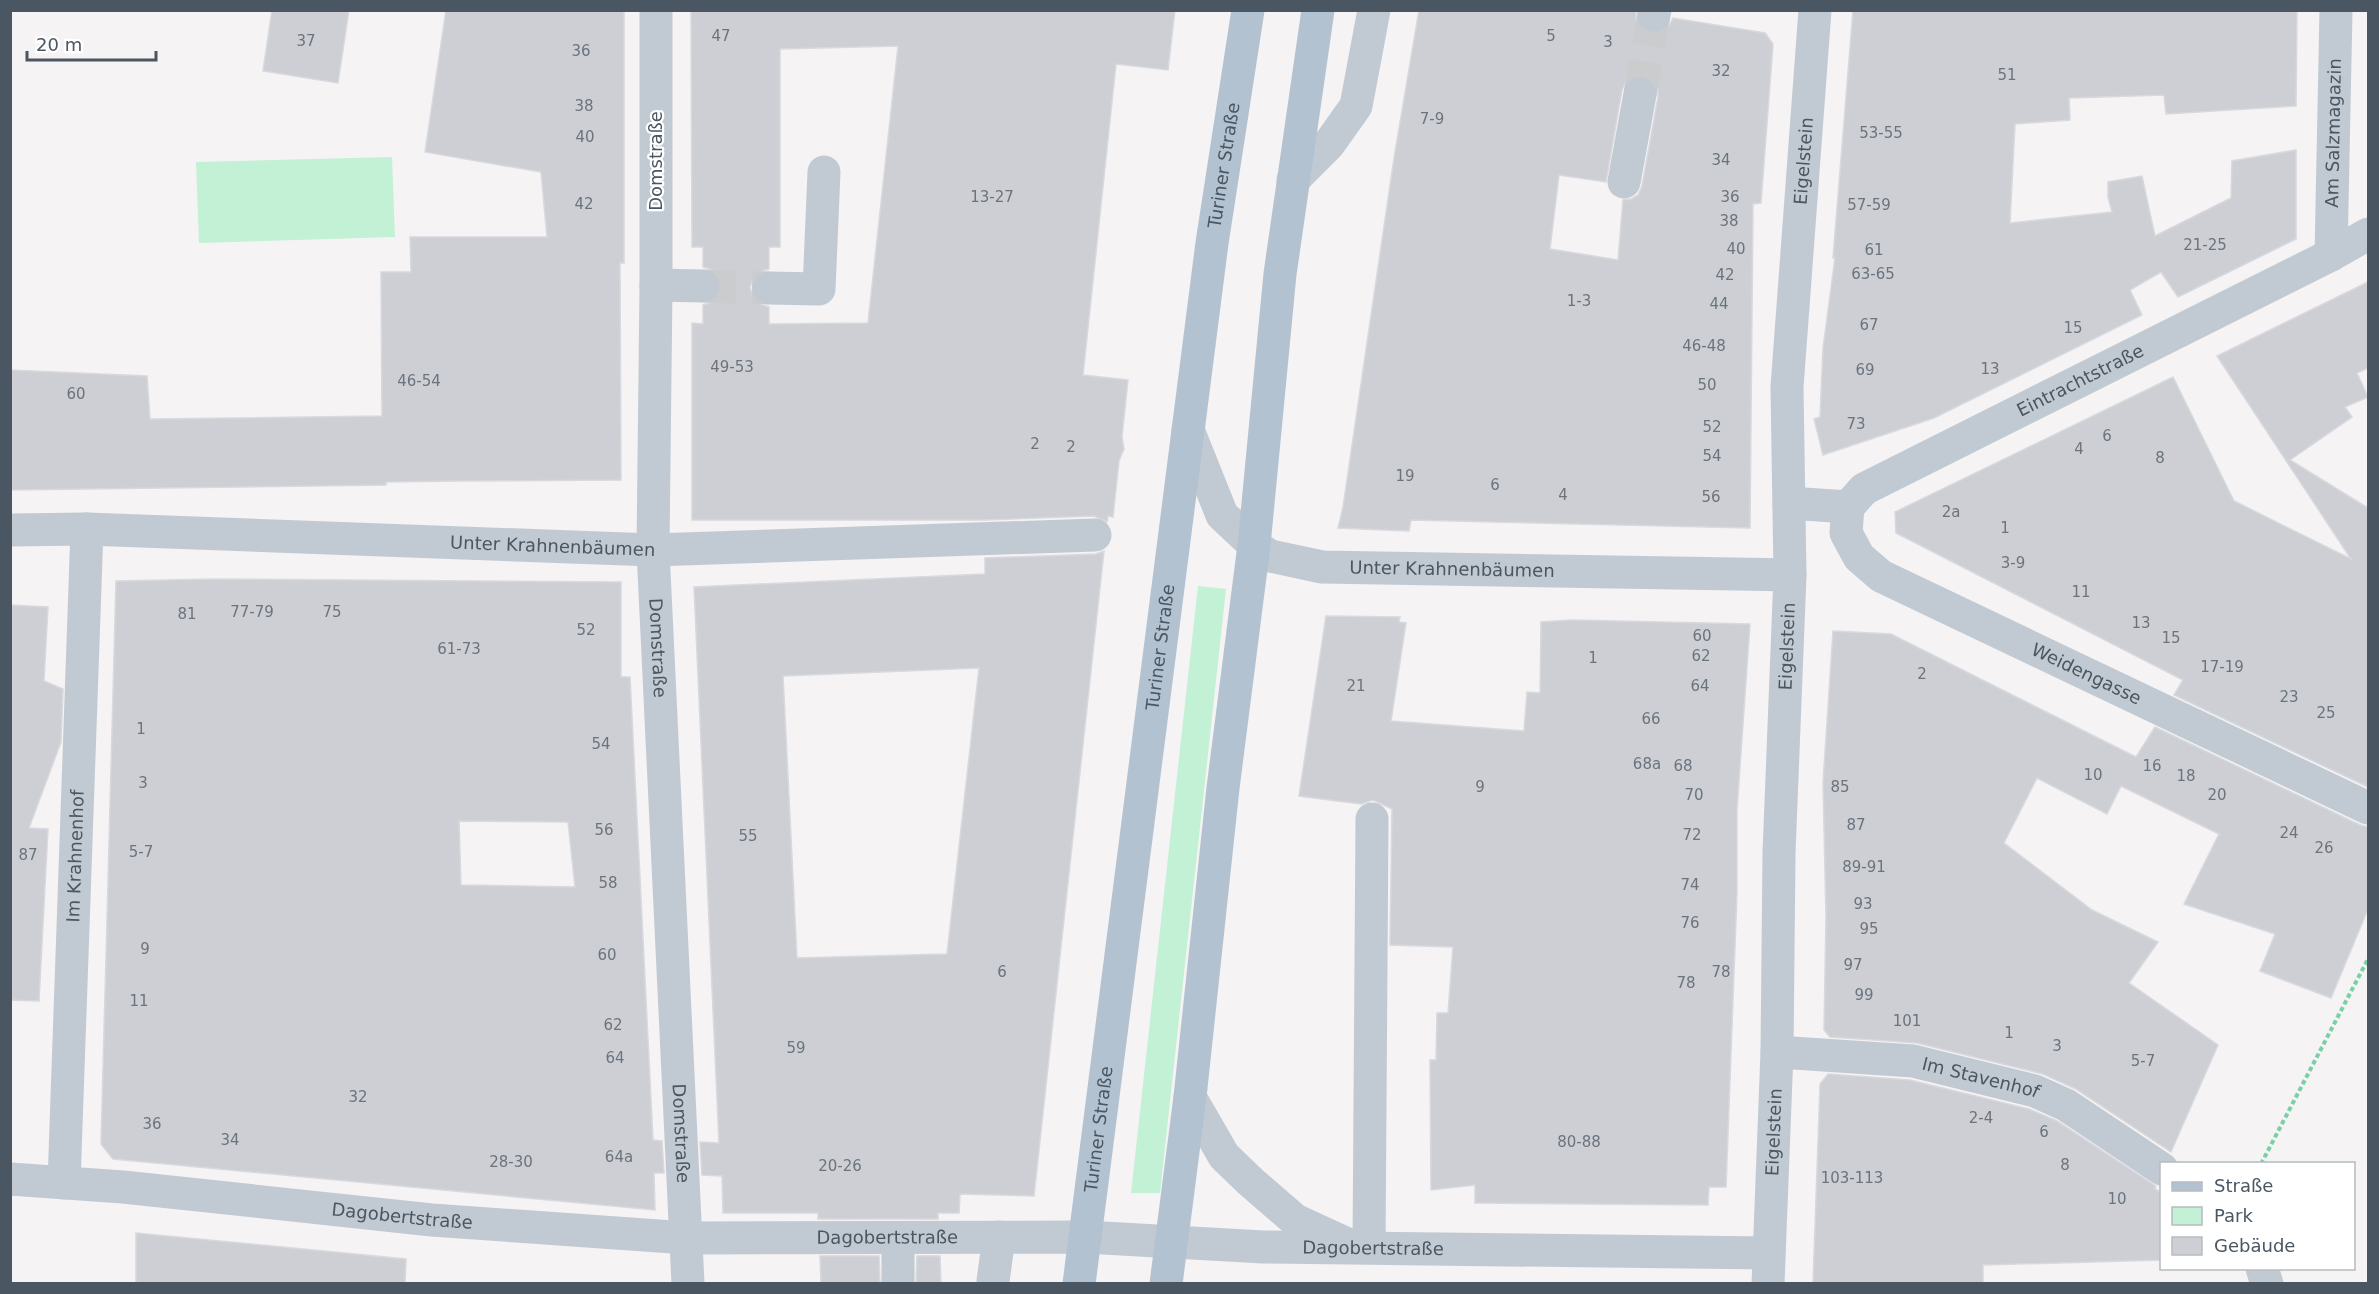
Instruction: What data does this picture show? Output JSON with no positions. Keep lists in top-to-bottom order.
{
  "streets": {
    "main road": ["Turiner Straße"],
    "street": [
      "Am Salzmagazin",
      "Domstraße",
      "Eigelstein",
      "Eintrachtstraße",
      "Unter Krahnenbäumen",
      "Weidengasse",
      "Im Krahnenhof",
      "Im Stavenhof",
      "Dagobertstraße"
    ]
  },
  "crossings": [
    ["Am Salzmagazin", "Eintrachtstraße"],
    ["Domstraße", "Unter Krahnenbäumen"],
    ["Domstraße", "Dagobertstraße"],
    ["Eigelstein", "Unter Krahnenbäumen"],
    ["Eigelstein", "Im Stavenhof"],
    ["Eigelstein", "Dagobertstraße"],
    ["Turiner Straße", "Unter Krahnenbäumen"],
    ["Turiner Straße", "Dagobertstraße"],
    ["Eintrachtstraße", "Weidengasse"],
    ["Unter Krahnenbäumen", "Im Krahnenhof"],
    ["Im Krahnenhof", "Dagobertstraße"]
  ],
  "house_numbers": [
    "47",
    "5",
    "37",
    "3",
    "36",
    "32",
    "51",
    "38",
    "7-9",
    "53-55",
    "40",
    "34",
    "13-27",
    "36",
    "42",
    "57-59",
    "38",
    "21-25",
    "40",
    "61",
    "63-65",
    "42",
    "1-3",
    "44",
    "67",
    "15",
    "46-48",
    "49-53",
    "13",
    "69",
    "46-54",
    "50",
    "60",
    "73",
    "52",
    "6",
    "2",
    "2",
    "4",
    "54",
    "8",
    "19",
    "6",
    "4",
    "56",
    "2a",
    "1",
    "3-9",
    "11",
    "77-79",
    "75",
    "81",
    "13",
    "52",
    "60",
    "15",
    "61-73",
    "62",
    "1",
    "17-19",
    "2",
    "21",
    "64",
    "23",
    "25",
    "66",
    "1",
    "54",
    "68a",
    "68",
    "16",
    "10",
    "18",
    "3",
    "9",
    "85",
    "70",
    "20",
    "87",
    "56",
    "24",
    "72",
    "55",
    "26",
    "5-7",
    "87",
    "89-91",
    "58",
    "74",
    "93",
    "76",
    "95",
    "9",
    "60",
    "97",
    "6",
    "78",
    "78",
    "99",
    "11",
    "101",
    "62",
    "1",
    "3",
    "59",
    "64",
    "5-7",
    "32",
    "2-4",
    "36",
    "6",
    "34",
    "80-88",
    "64a",
    "28-30",
    "8",
    "20-26",
    "103-113",
    "10"
  ],
  "legend": ["Straße", "Park", "Gebäude"],
  "scale_bar": "20 m"
}
